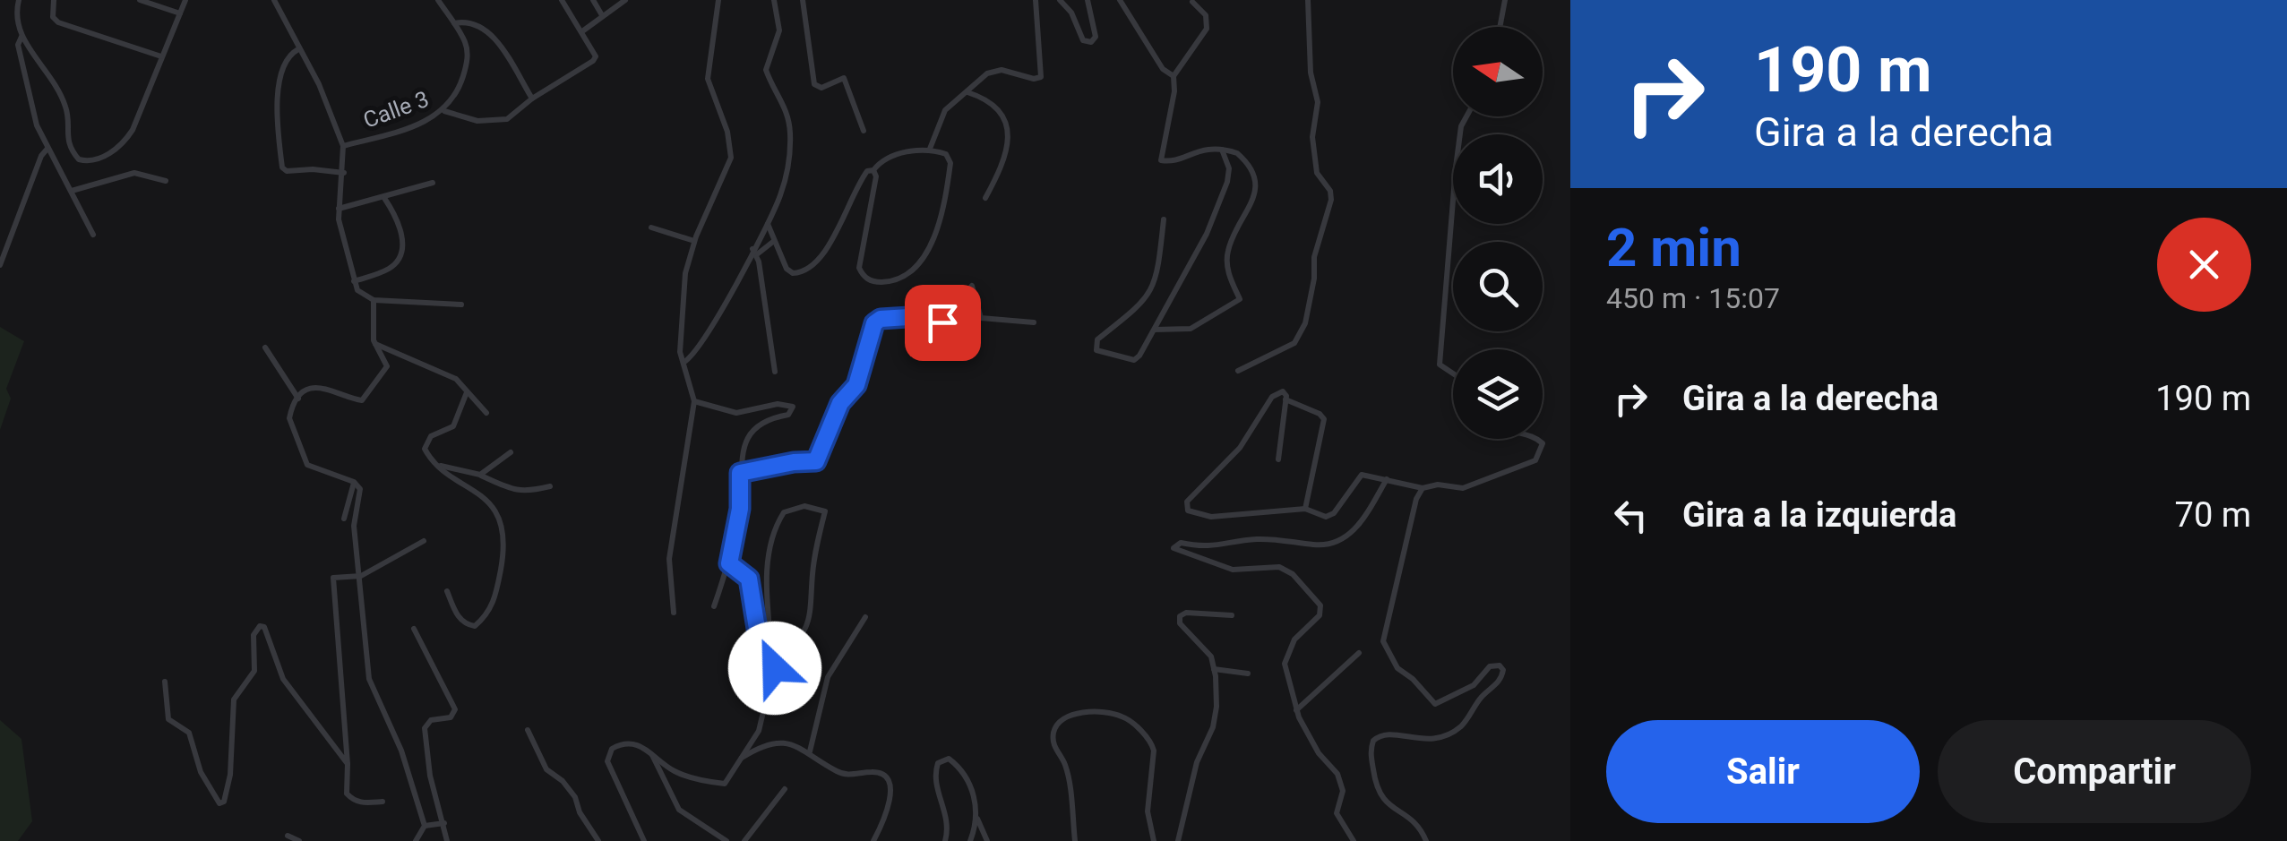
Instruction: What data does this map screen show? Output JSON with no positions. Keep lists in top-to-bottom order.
{
  "streets": {
    "street": ["Calle 3"]
  },
  "north": "left",
  "page": {
    "turn": ["190 m", "Gira a la derecha"],
    "heading": ["2 min", "450 m · 15:07"],
    "list": [
      {
        "name": "Gira a la derecha",
        "value": "190 m"
      },
      {
        "name": "Gira a la izquierda",
        "value": "70 m"
      }
    ],
    "buttons": ["Salir", "Compartir"]
  }
}
